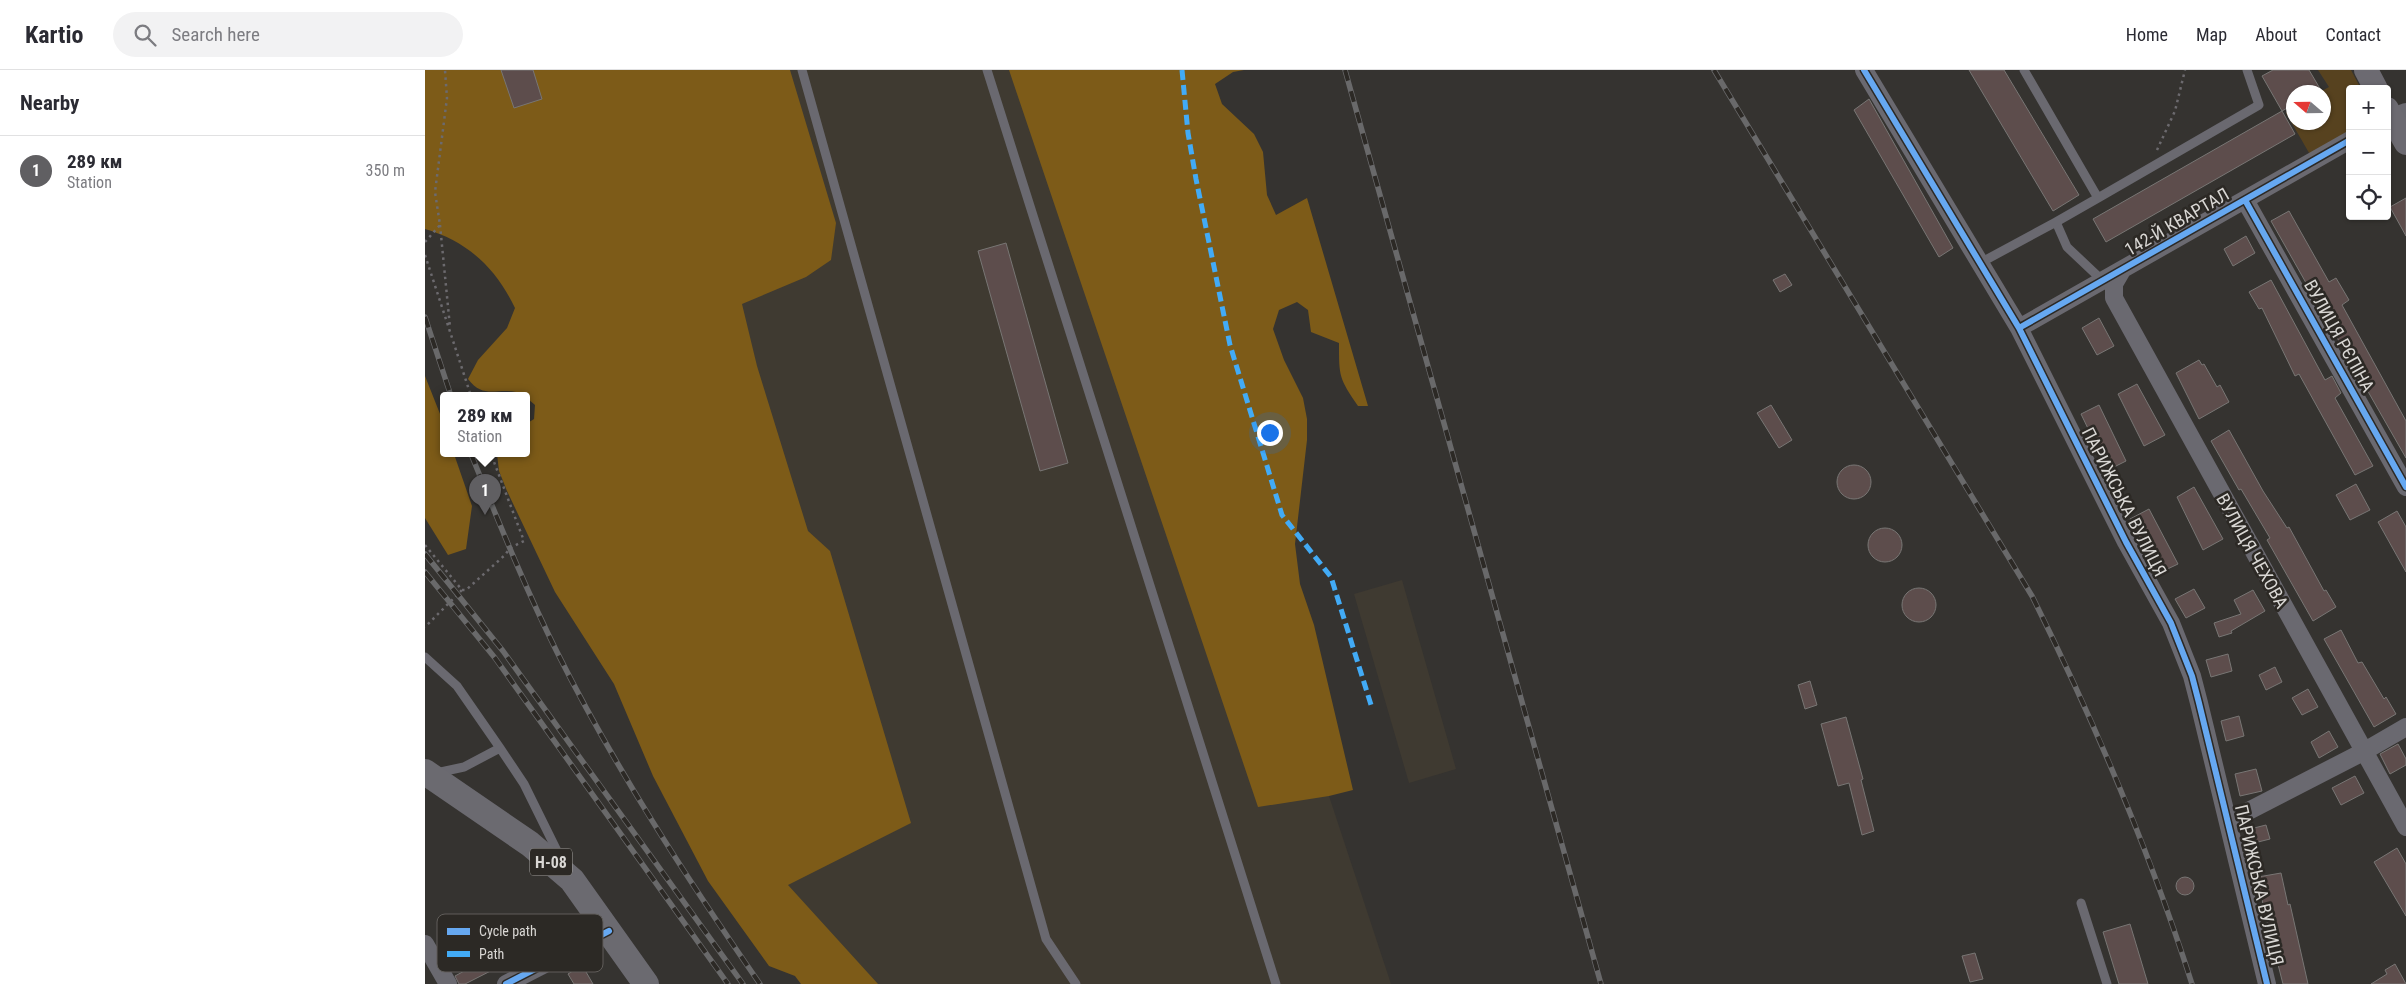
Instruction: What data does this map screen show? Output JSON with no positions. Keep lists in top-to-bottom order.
{
  "streets": {
    "main road": ["Н-08"],
    "street": [
      "142-Й КВАРТАЛ",
      "ВУЛИЦЯ РЄПІНА",
      "ПАРИЖСЬКА ВУЛИЦЯ",
      "ВУЛИЦЯ ЧЕХОВА"
    ]
  },
  "crossings": [
    ["142-Й КВАРТАЛ", "ВУЛИЦЯ РЄПІНА"],
    ["142-Й КВАРТАЛ", "ПАРИЖСЬКА ВУЛИЦЯ"],
    ["142-Й КВАРТАЛ", "ВУЛИЦЯ ЧЕХОВА"]
  ],
  "legend": ["Cycle path", "Path"],
  "north": "left",
  "page": {
    "header": "Kartio",
    "search": "Search here",
    "nav": [
      "Home",
      "Map",
      "About",
      "Contact"
    ],
    "heading": "Nearby",
    "map_buttons": ["+", "−"],
    "list": [
      {
        "mark": "1",
        "name": "289 км",
        "note": "Station",
        "value": "350 m"
      }
    ],
    "popup": ["289 км", "Station"],
    "pins": "1"
  }
}
